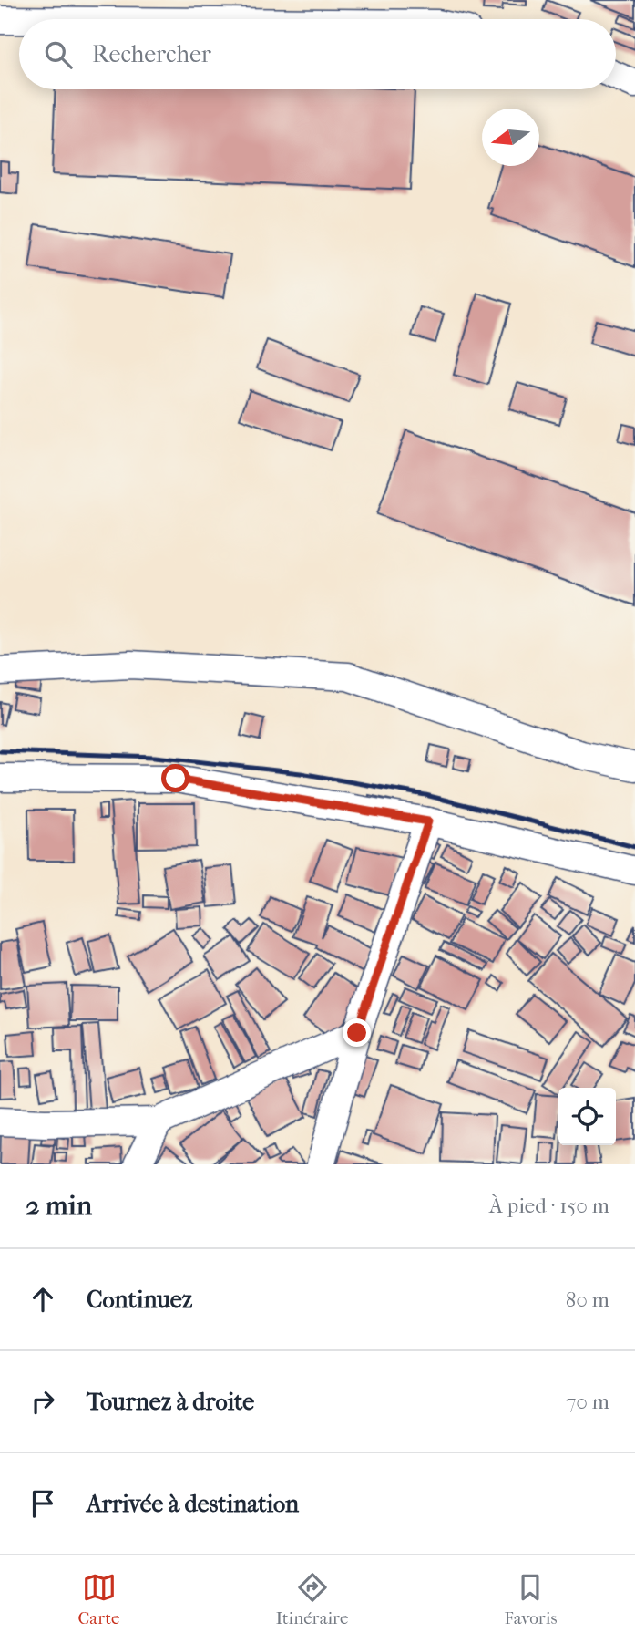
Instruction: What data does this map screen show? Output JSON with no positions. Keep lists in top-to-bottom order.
{
  "north": "left",
  "page": {
    "search": "Rechercher",
    "heading": ["2 min", "À pied · 150 m"],
    "list": [
      ["Continuez", "80 m"],
      ["Tournez à droite", "70 m"],
      "Arrivée à destination"
    ],
    "nav": ["Carte", "Itinéraire", "Favoris"]
  }
}
